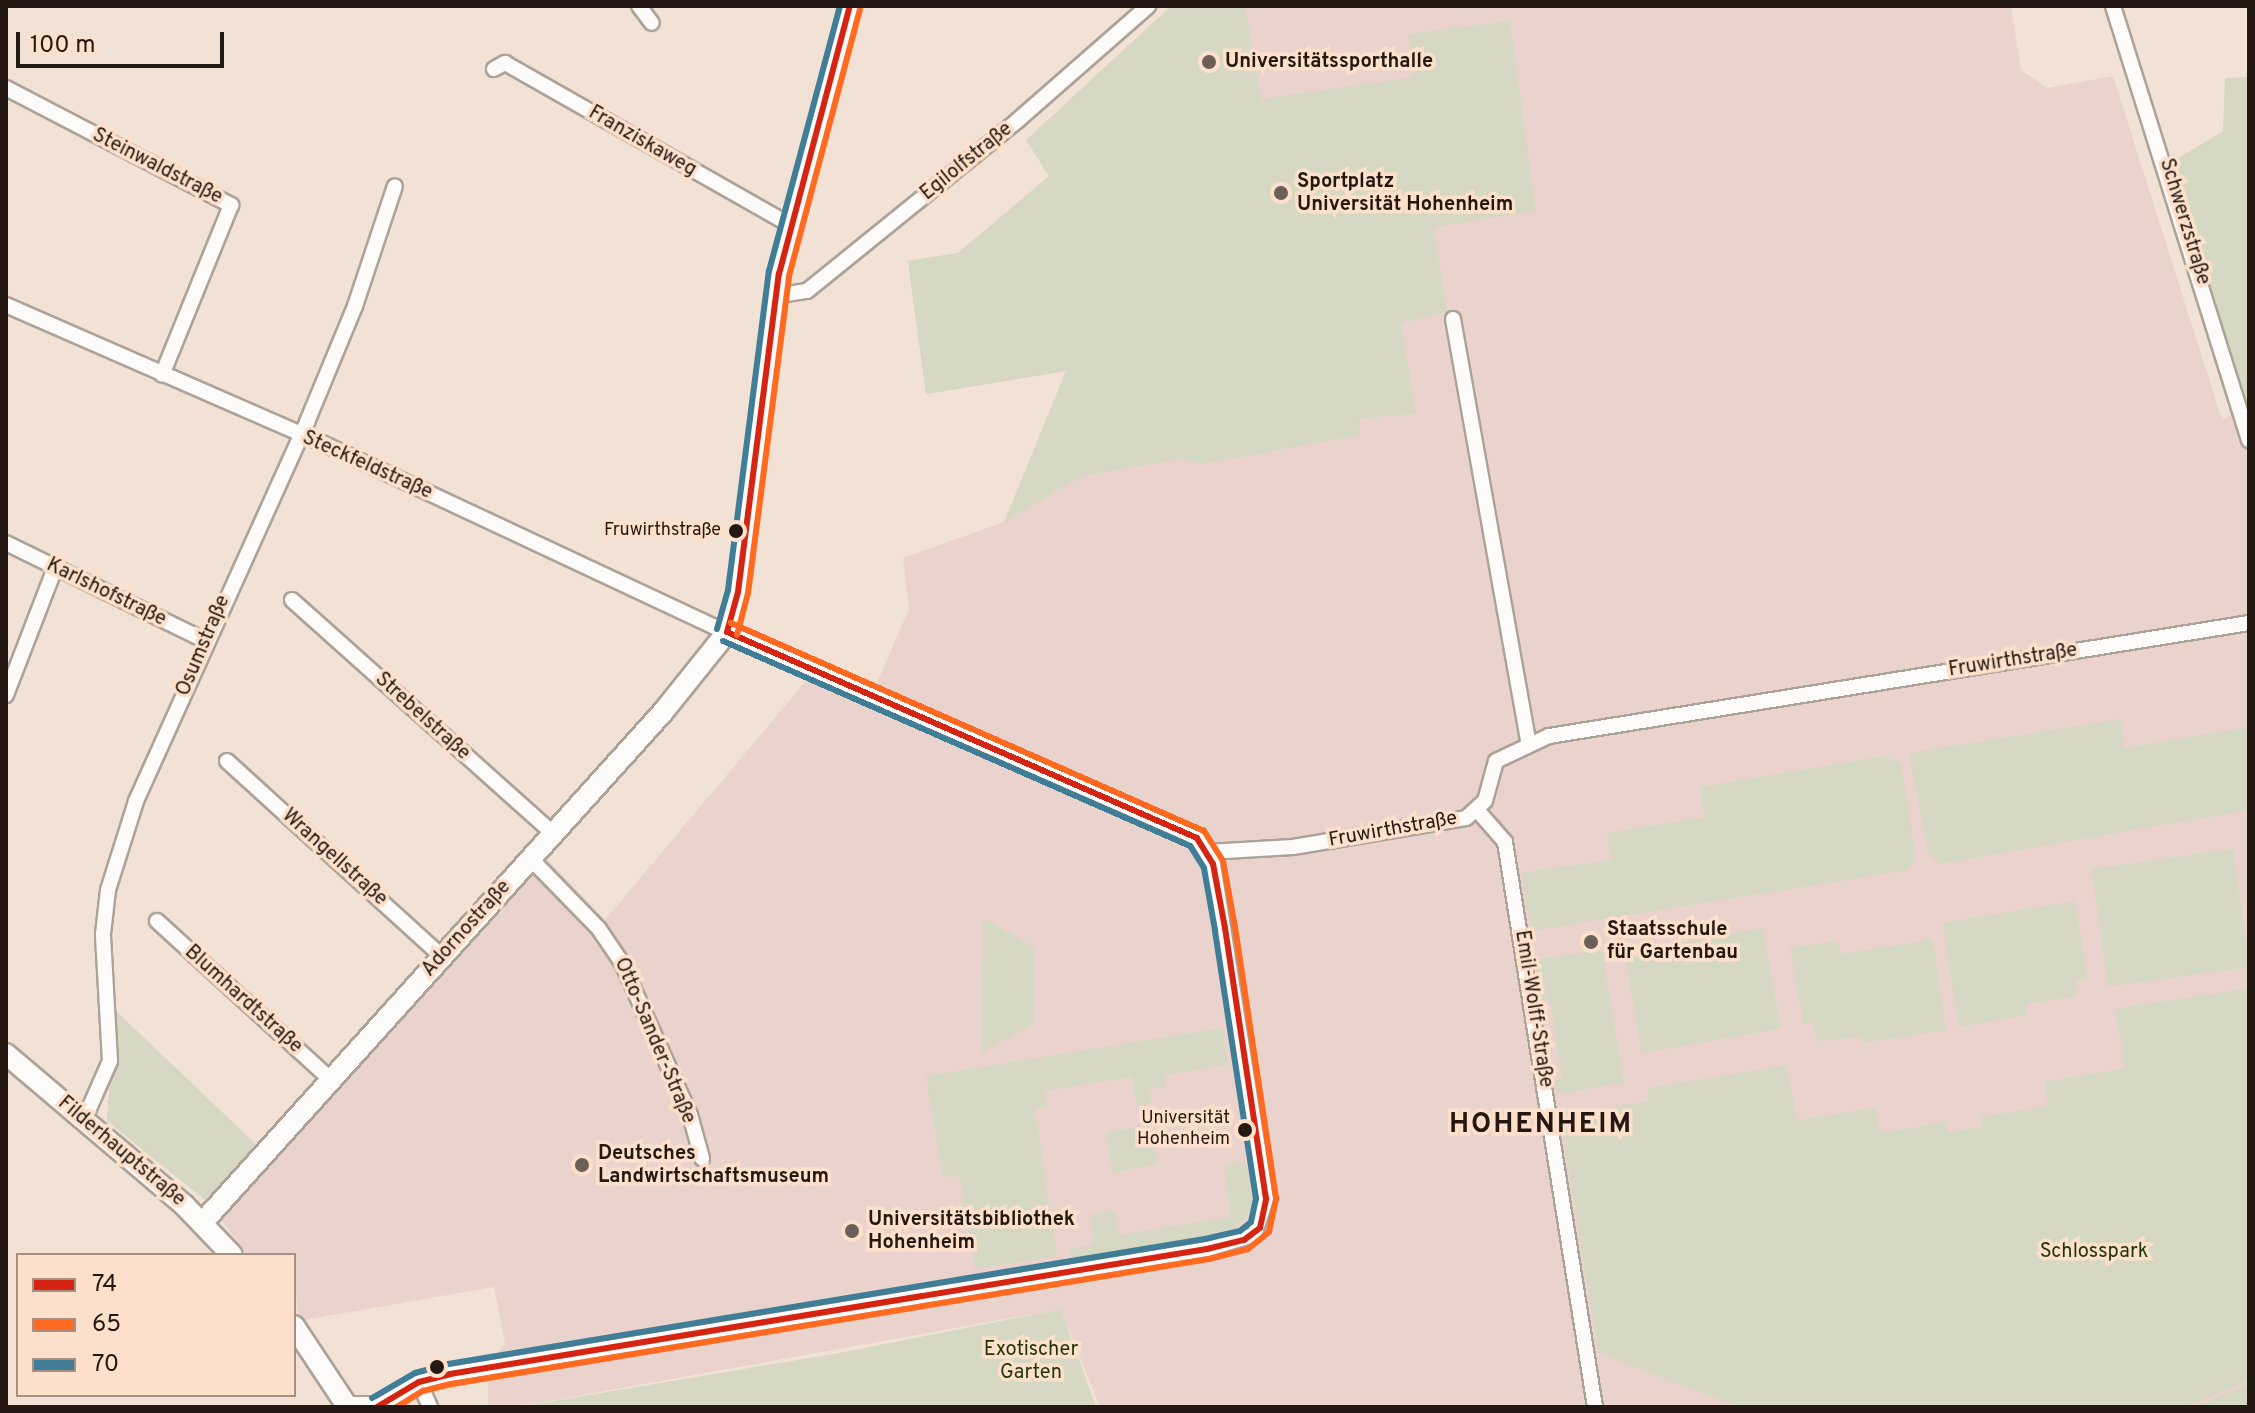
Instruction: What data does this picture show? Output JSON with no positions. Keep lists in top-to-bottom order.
{
  "streets": {
    "street": [
      "Franziskaweg",
      "Egilolfstraße",
      "Steinwaldstraße",
      "Schwerzstraße",
      "Steckfeldstraße",
      "Karlshofstraße",
      "Osumstraße",
      "Fruwirthstraße",
      "Strebelstraße",
      "Wrangellstraße",
      "Adornostraße",
      "Blumhardtstraße",
      "Emil-Wolff-Straße",
      "Otto-Sander-Straße",
      "Filderhauptstraße"
    ]
  },
  "crossings": [
    ["Steinwaldstraße", "Steckfeldstraße"],
    ["Steckfeldstraße", "Osumstraße"],
    ["Steckfeldstraße", "Adornostraße"],
    ["Karlshofstraße", "Osumstraße"],
    ["Osumstraße", "Filderhauptstraße"],
    ["Fruwirthstraße", "Emil-Wolff-Straße"],
    ["Strebelstraße", "Adornostraße"],
    ["Wrangellstraße", "Adornostraße"],
    ["Adornostraße", "Blumhardtstraße"],
    ["Adornostraße", "Otto-Sander-Straße"],
    ["Adornostraße", "Filderhauptstraße"]
  ],
  "districts": ["HOHENHEIM"],
  "parks": ["Schlosspark", "Exotischer Garten"],
  "places": [
    "Universitätssporthalle",
    "Sportplatz Universität Hohenheim",
    "Fruwirthstraße",
    "Staatsschule für Gartenbau",
    "Universität Hohenheim",
    "Deutsches Landwirtschaftsmuseum",
    "Universitätsbibliothek Hohenheim"
  ],
  "lines": ["transit line 74", "transit line 70", "transit line 65"],
  "legend": ["74", "65", "70"],
  "scale_bar": "100 m"
}
